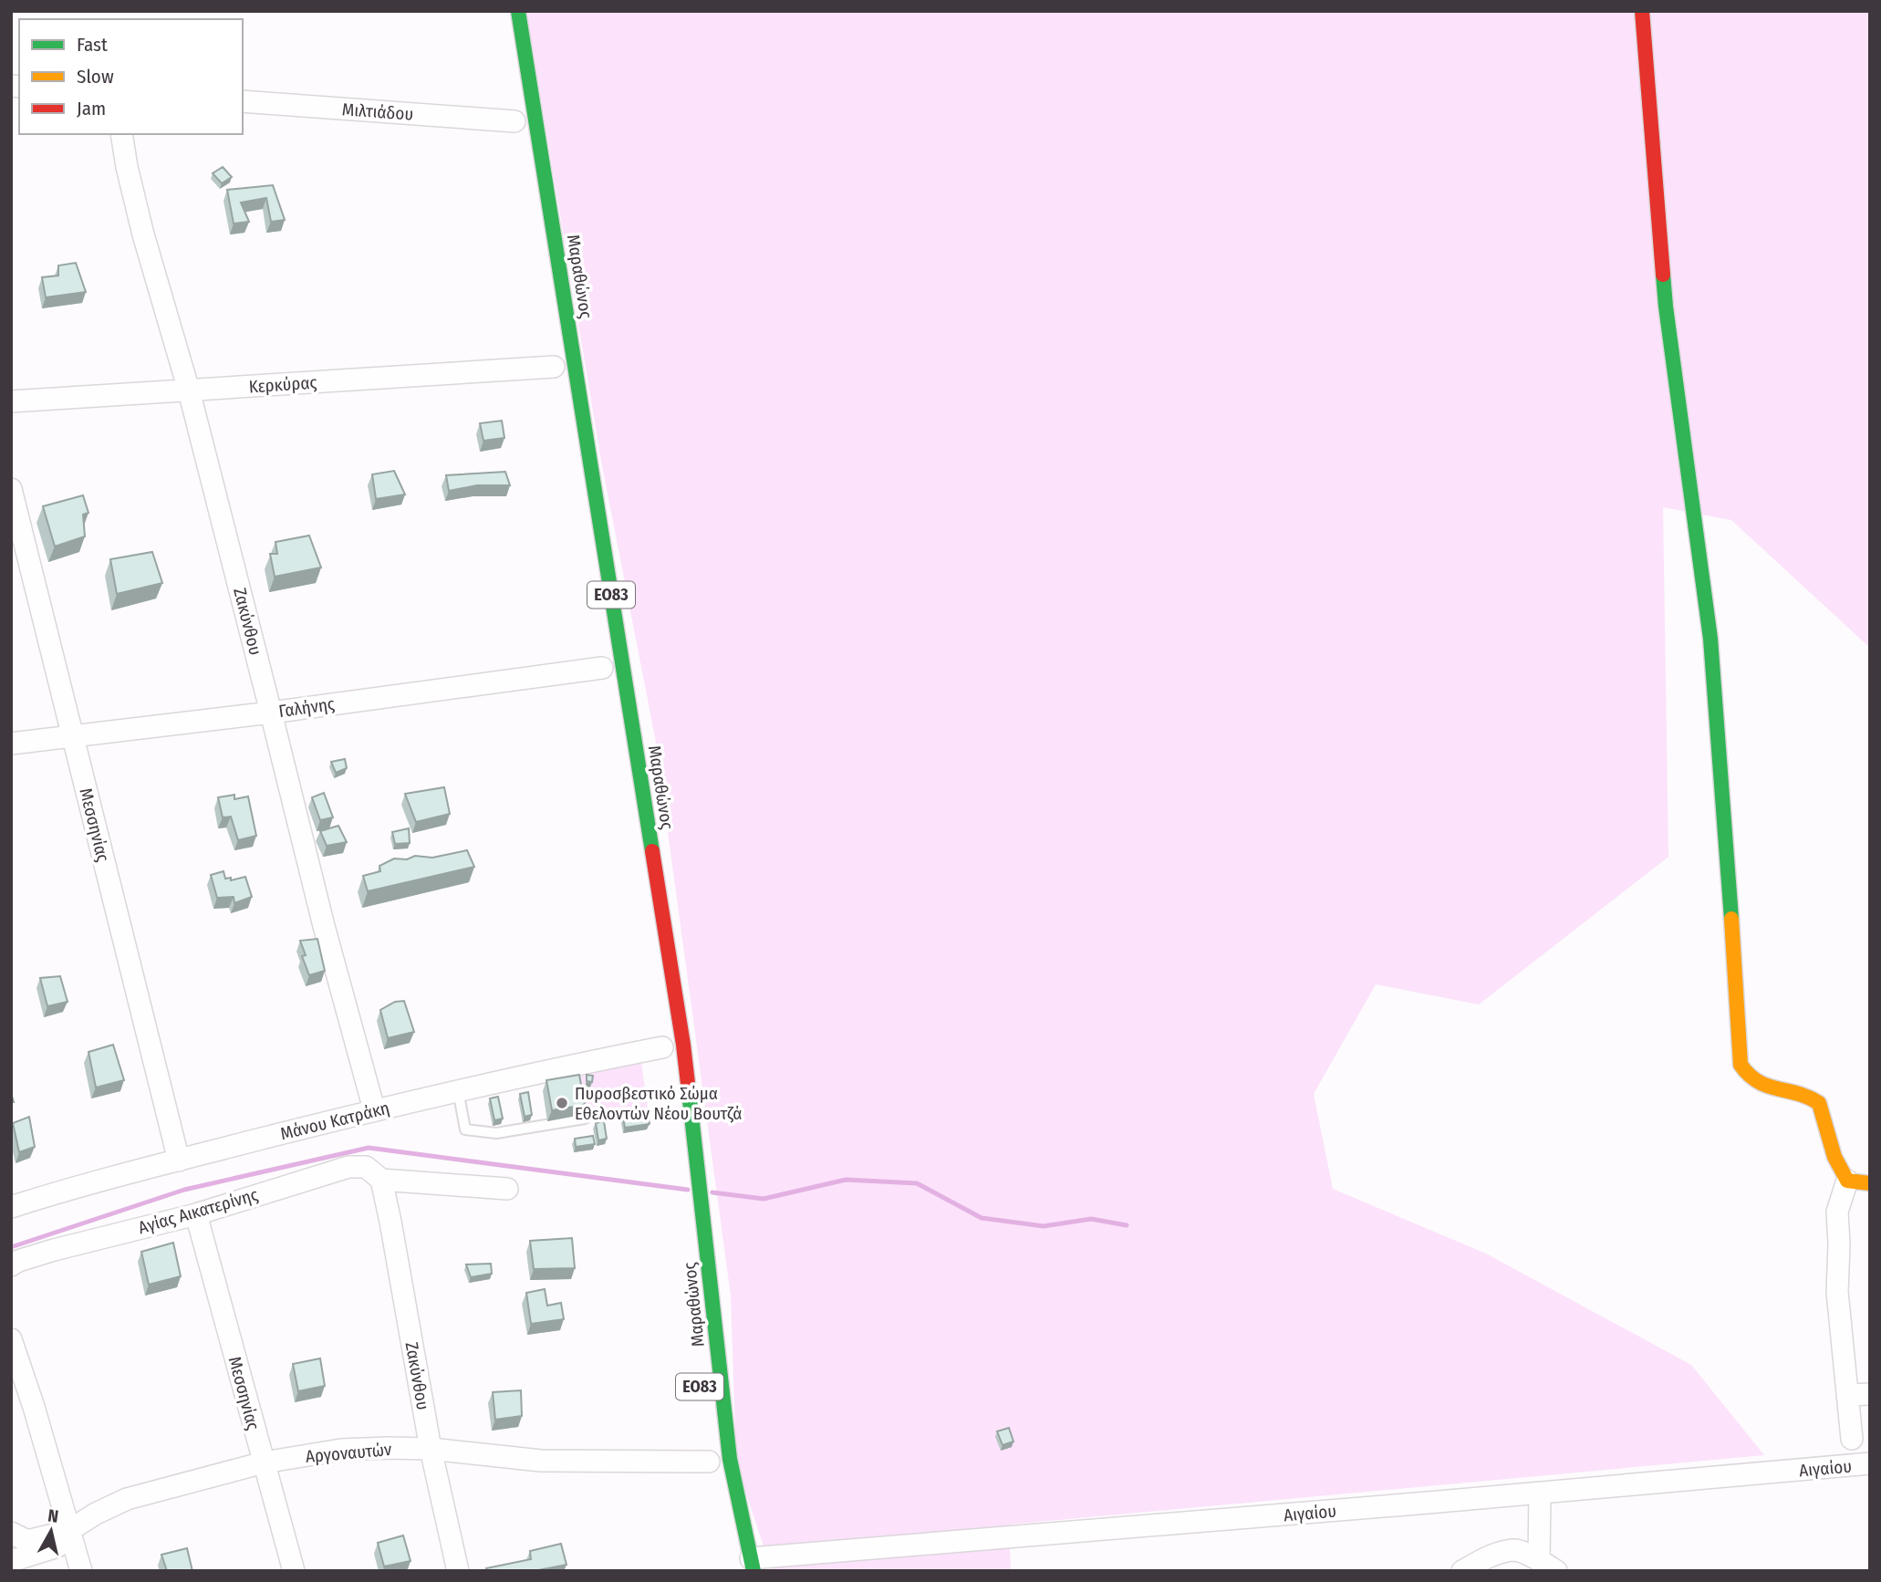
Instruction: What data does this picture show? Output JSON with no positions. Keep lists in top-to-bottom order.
{
  "streets": {
    "main road": ["Μαραθώνος", "ΕΟ83"],
    "street": [
      "Μιλτιάδου",
      "Κερκύρας",
      "Ζακύνθου",
      "Γαλήνης",
      "Μεσσηνίας",
      "Μάνου Κατράκη",
      "Αγίας Αικατερίνης",
      "Αργοναυτών",
      "Αιγαίου"
    ]
  },
  "crossings": [
    ["Μαραθώνος", "Αιγαίου"],
    ["Κερκύρας", "Ζακύνθου"],
    ["Ζακύνθου", "Γαλήνης"],
    ["Ζακύνθου", "Μάνου Κατράκη"],
    ["Ζακύνθου", "Αγίας Αικατερίνης"],
    ["Ζακύνθου", "Αργοναυτών"],
    ["Γαλήνης", "Μεσσηνίας"],
    ["Μεσσηνίας", "Μάνου Κατράκη"],
    ["Μεσσηνίας", "Αγίας Αικατερίνης"],
    ["Μεσσηνίας", "Αργοναυτών"]
  ],
  "places": ["Πυροσβεστικό Σώμα Εθελοντών Νέου Βουτζά"],
  "legend": ["Fast", "Slow", "Jam"],
  "north": "top"
}
